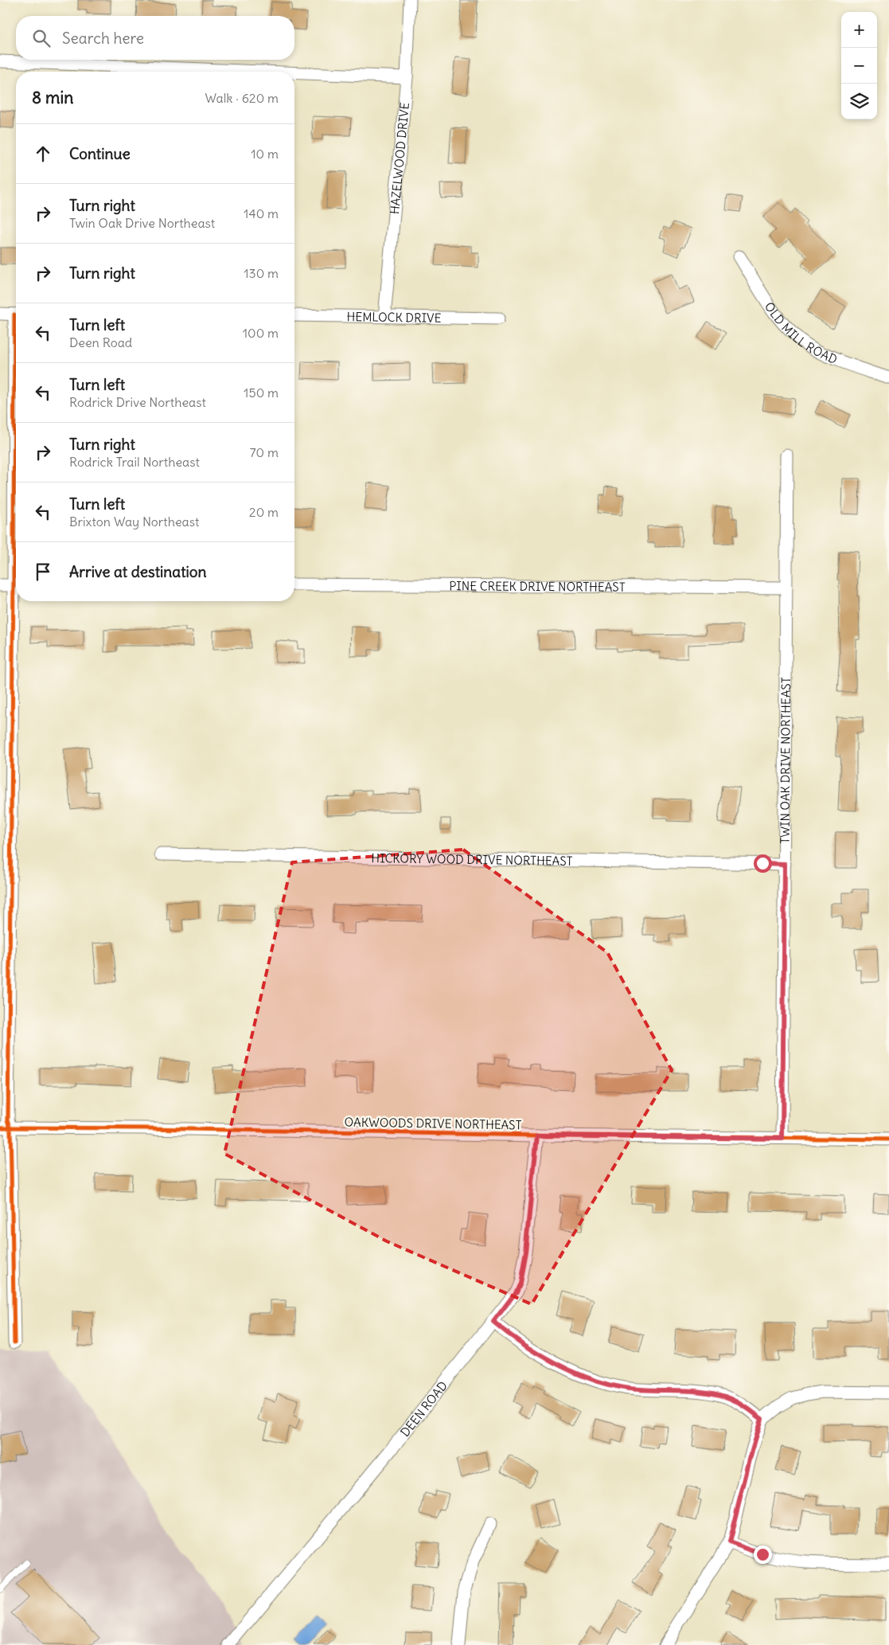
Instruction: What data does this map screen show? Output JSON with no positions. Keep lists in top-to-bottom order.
{
  "streets": {
    "street": [
      "HAZELWOOD DRIVE",
      "HEMLOCK DRIVE",
      "OLD MILL ROAD",
      "PINE CREEK DRIVE NORTHEAST",
      "TWIN OAK DRIVE NORTHEAST",
      "HICKORY WOOD DRIVE NORTHEAST",
      "OAKWOODS DRIVE NORTHEAST",
      "DEEN ROAD"
    ]
  },
  "crossings": [
    ["HAZELWOOD DRIVE", "HEMLOCK DRIVE"],
    ["PINE CREEK DRIVE NORTHEAST", "TWIN OAK DRIVE NORTHEAST"],
    ["TWIN OAK DRIVE NORTHEAST", "HICKORY WOOD DRIVE NORTHEAST"],
    ["TWIN OAK DRIVE NORTHEAST", "OAKWOODS DRIVE NORTHEAST"],
    ["OAKWOODS DRIVE NORTHEAST", "DEEN ROAD"]
  ],
  "page": {
    "map_buttons": ["+", "−"],
    "search": "Search here",
    "heading": ["8 min", "Walk · 620 m"],
    "list": [
      ["Continue", "10 m"],
      ["Turn right", "Twin Oak Drive Northeast", "140 m"],
      ["Turn right", "130 m"],
      ["Turn left", "Deen Road", "100 m"],
      ["Turn left", "Rodrick Drive Northeast", "150 m"],
      ["Turn right", "Rodrick Trail Northeast", "70 m"],
      ["Turn left", "Brixton Way Northeast", "20 m"],
      "Arrive at destination"
    ]
  }
}
